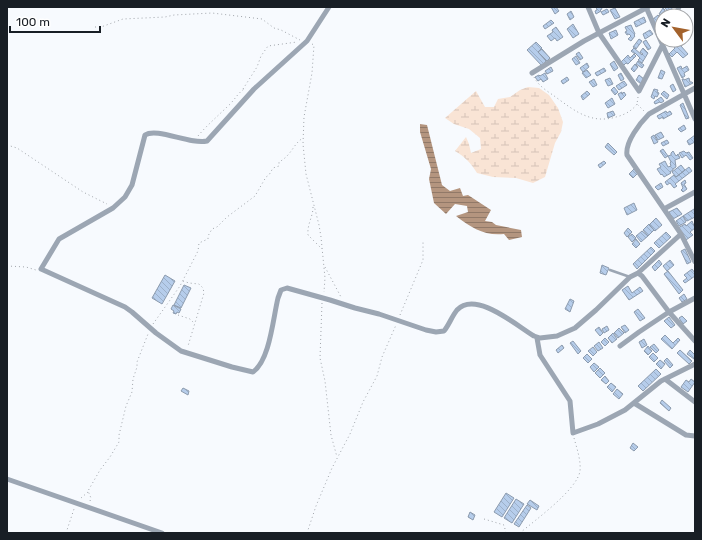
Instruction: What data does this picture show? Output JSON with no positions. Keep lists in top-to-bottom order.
{
  "scale_bar": "100 m",
  "north": "top left"
}
